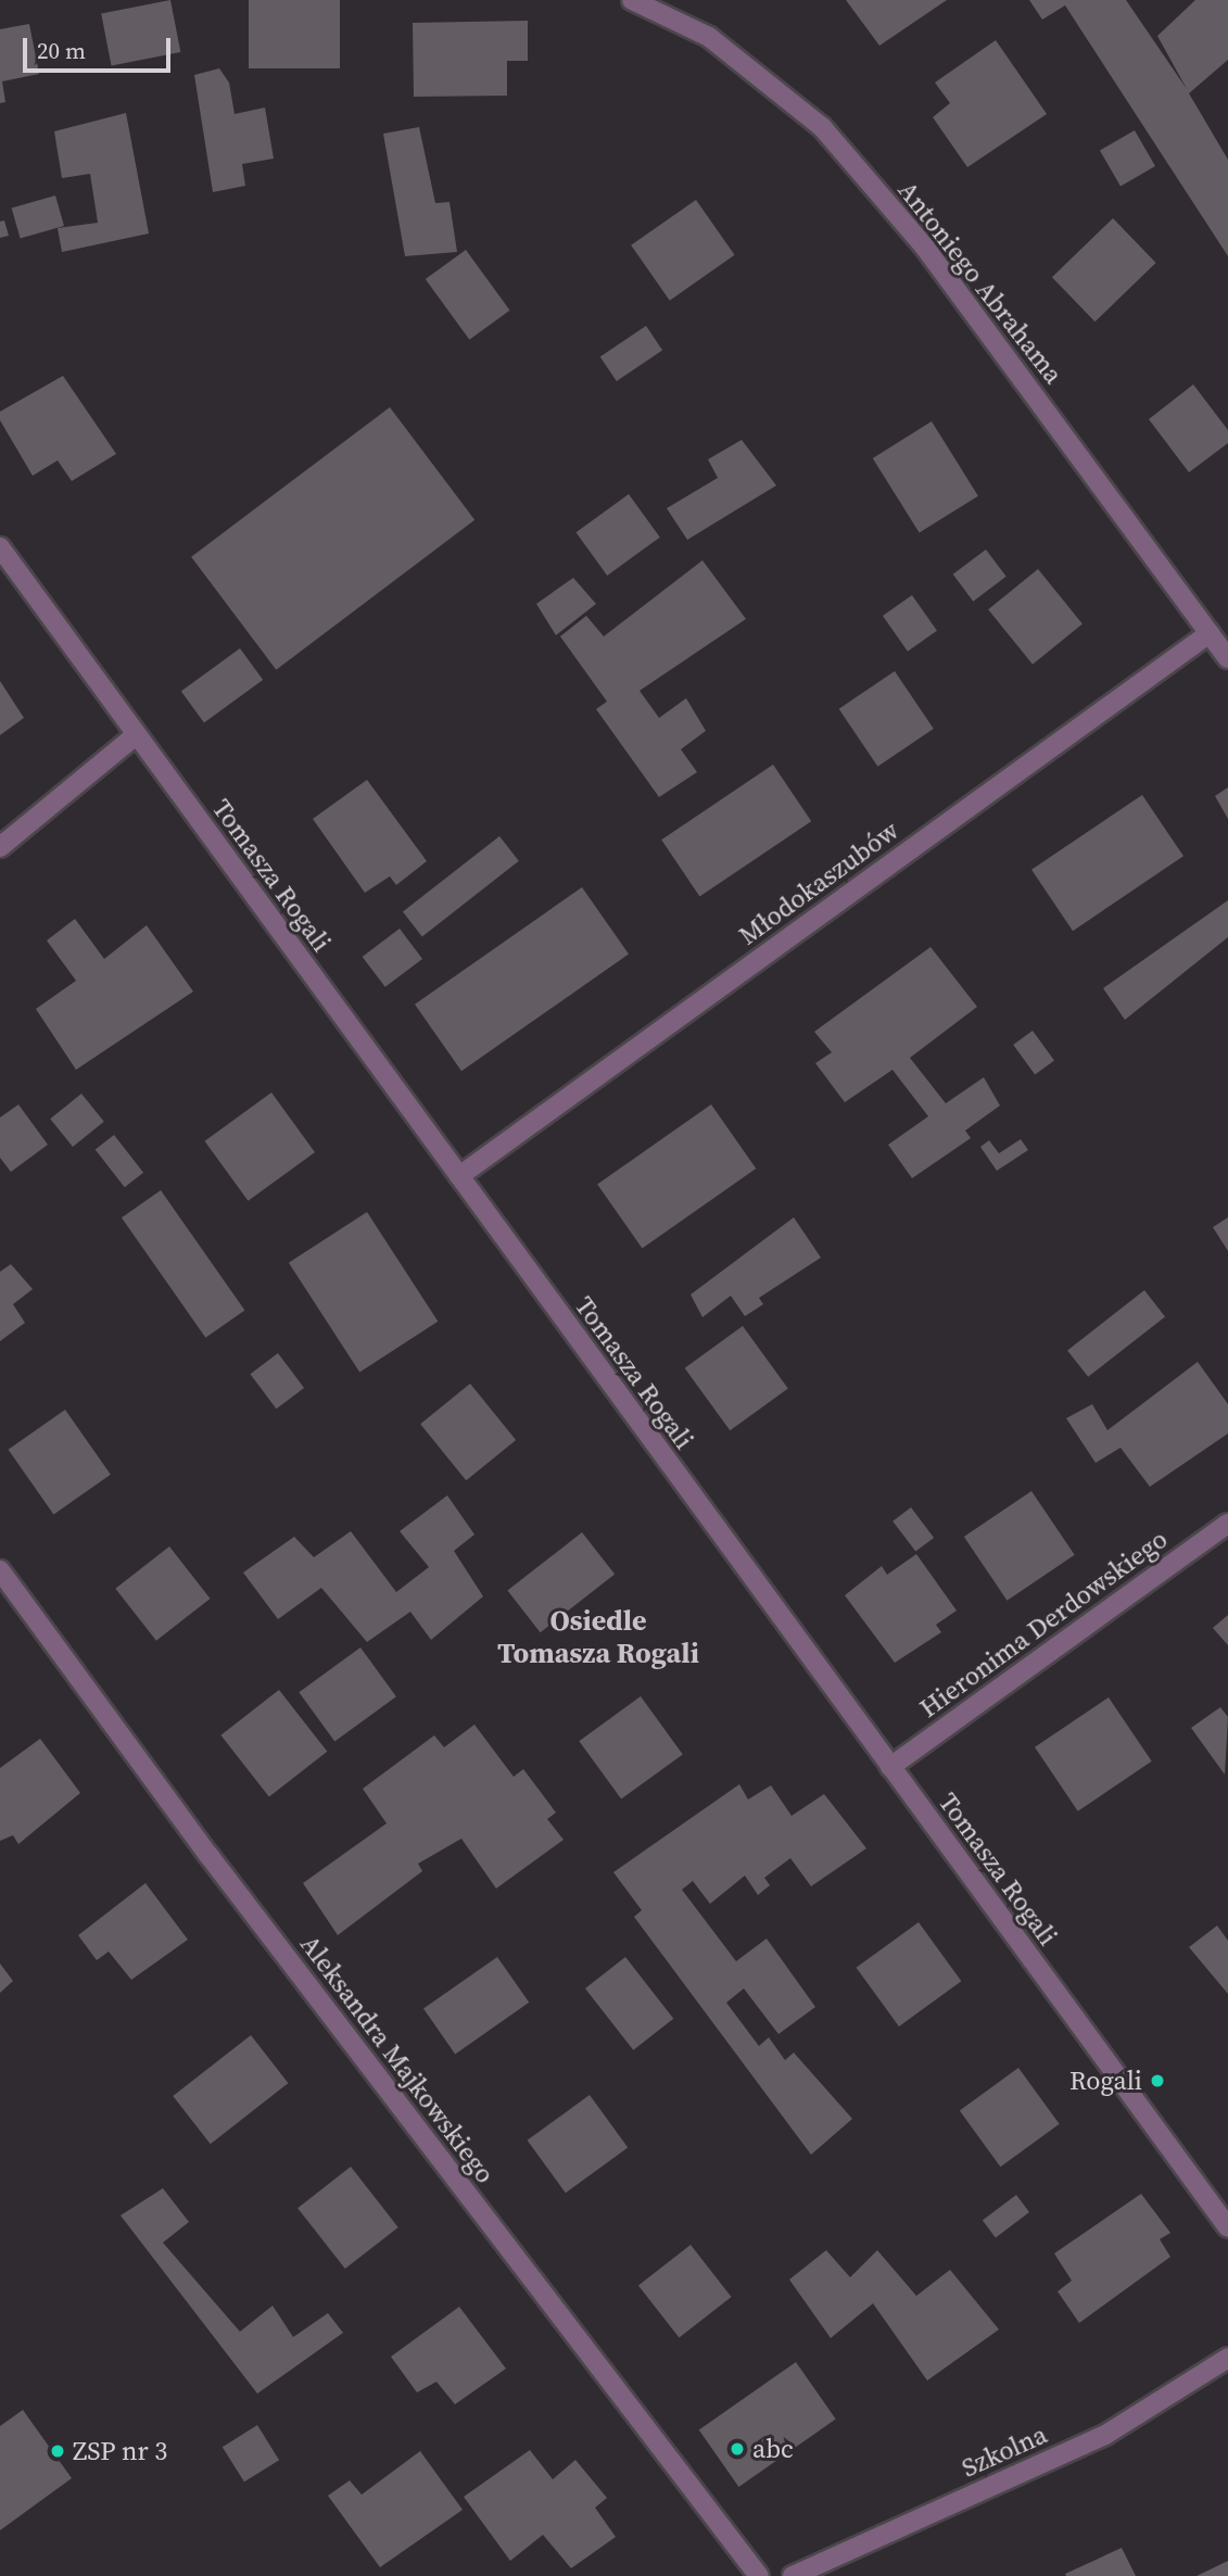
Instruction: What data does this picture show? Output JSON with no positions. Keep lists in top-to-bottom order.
{
  "streets": {
    "street": [
      "Antoniego Abrahama",
      "Tomasza Rogali",
      "Młodokaszubów",
      "Hieronima Derdowskiego",
      "Aleksandra Majkowskiego",
      "Szkolna"
    ]
  },
  "crossings": [
    ["Antoniego Abrahama", "Młodokaszubów"],
    ["Tomasza Rogali", "Młodokaszubów"],
    ["Tomasza Rogali", "Hieronima Derdowskiego"]
  ],
  "districts": ["Osiedle Tomasza Rogali"],
  "places": ["Rogali", "abc", "ZSP nr 3"],
  "scale_bar": "20 m"
}
